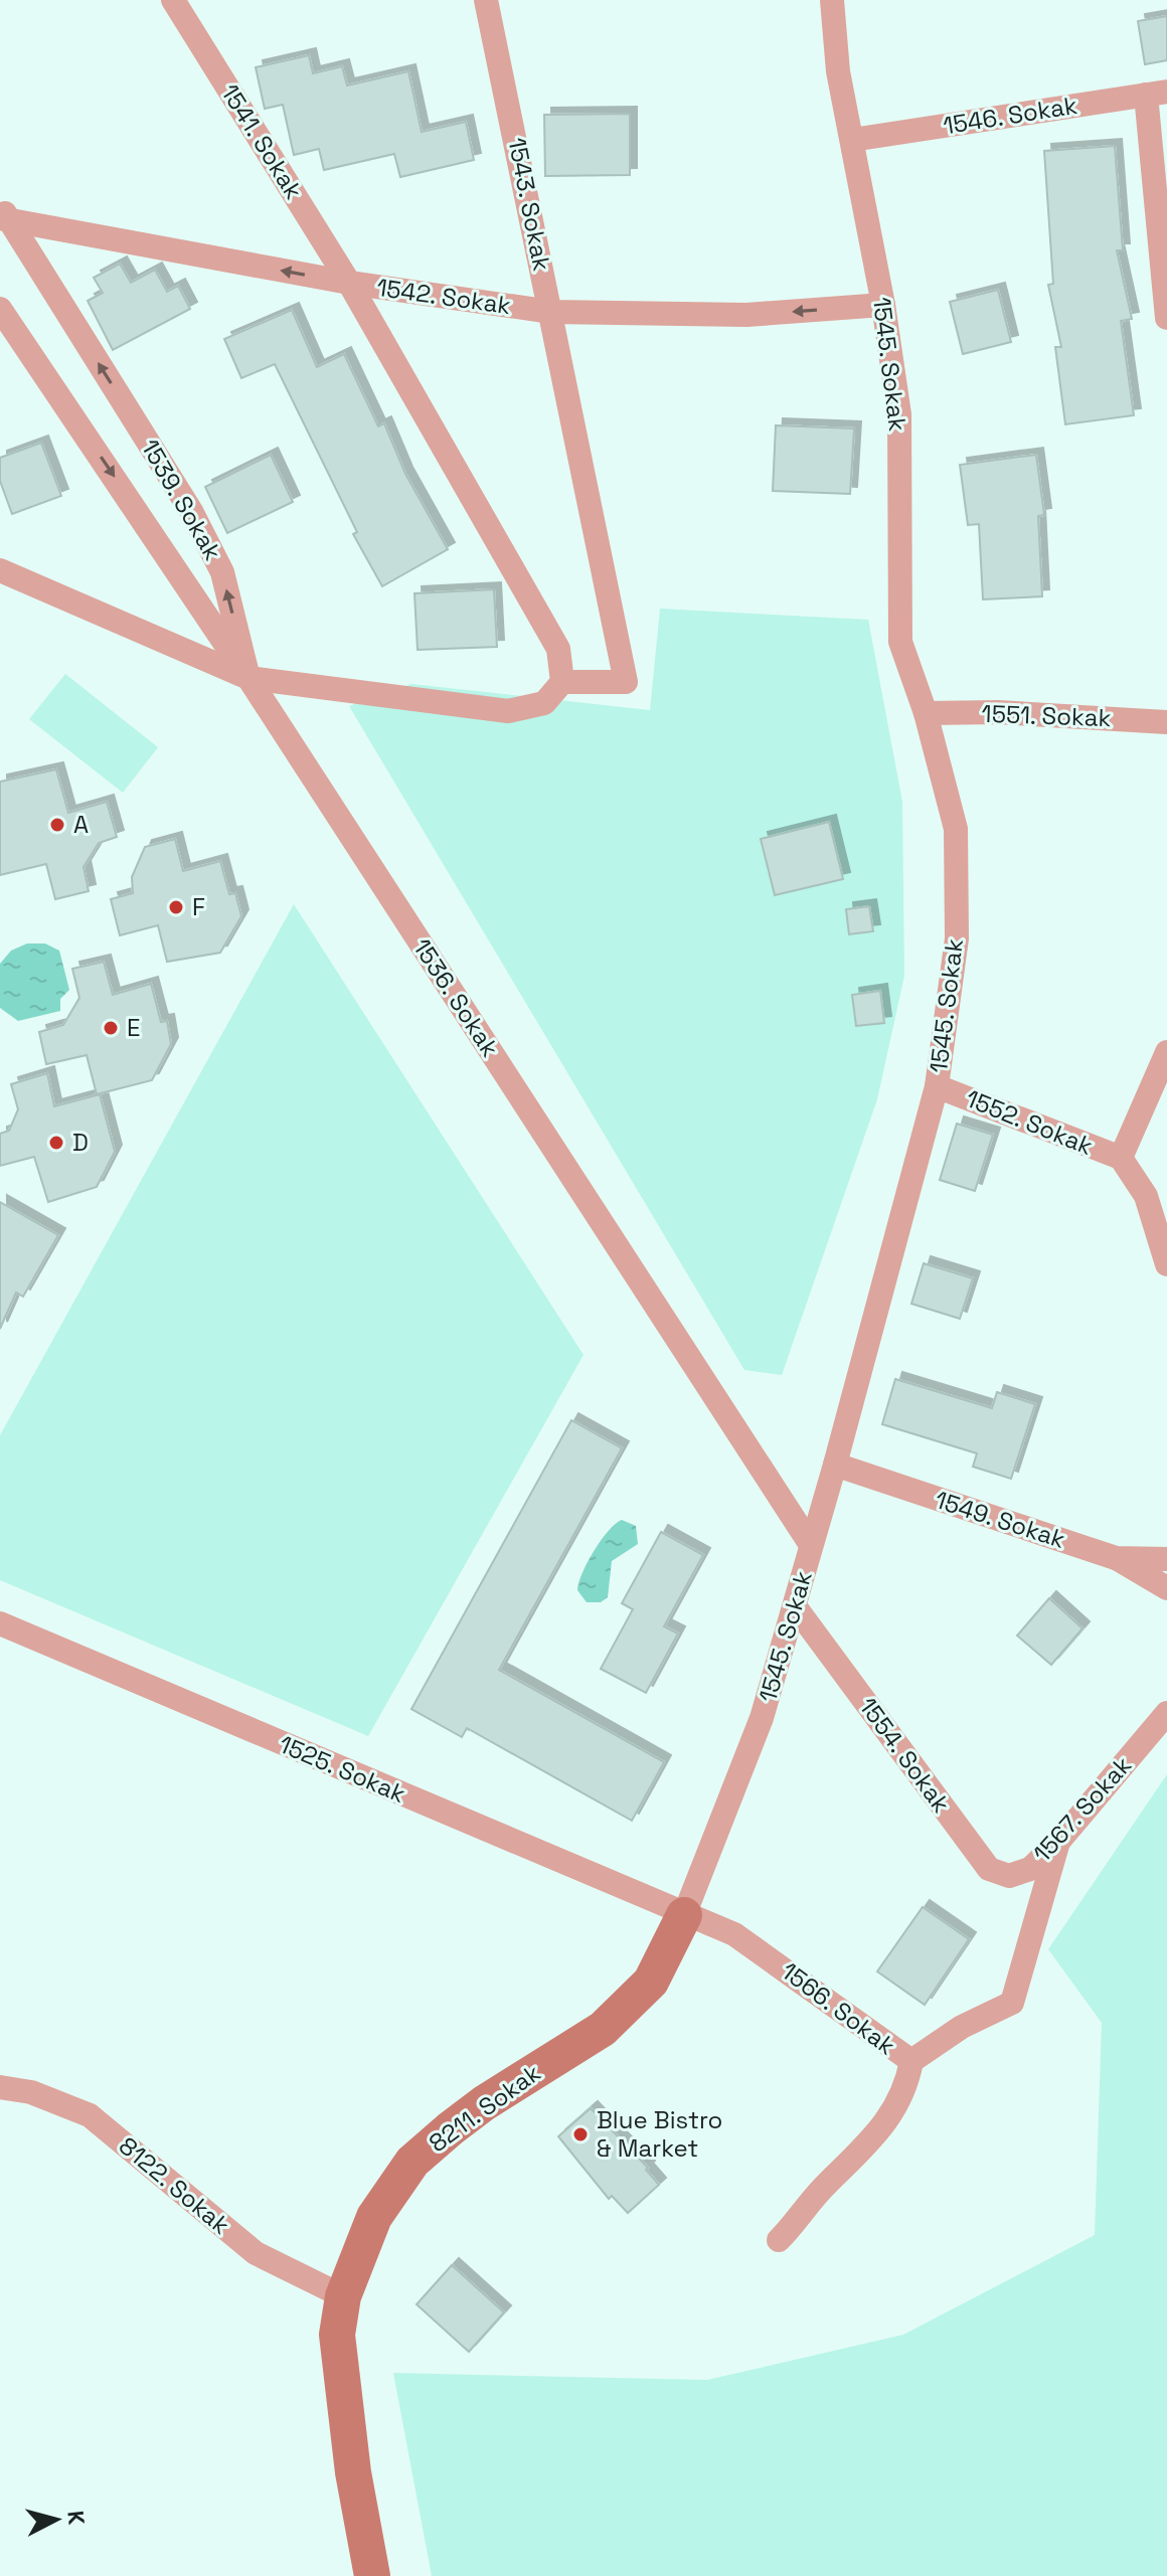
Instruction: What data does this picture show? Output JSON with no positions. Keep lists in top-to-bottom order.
{
  "streets": {
    "street": [
      "1546. Sokak",
      "1541. Sokak",
      "1543. Sokak",
      "1542. Sokak",
      "1545. Sokak",
      "1539. Sokak",
      "1551. Sokak",
      "1536. Sokak",
      "1552. Sokak",
      "1549. Sokak",
      "1554. Sokak",
      "1525. Sokak",
      "1567. Sokak",
      "1566. Sokak",
      "8211. Sokak",
      "8122. Sokak"
    ]
  },
  "crossings": [
    ["1546. Sokak", "1545. Sokak"],
    ["1541. Sokak", "1543. Sokak"],
    ["1541. Sokak", "1542. Sokak"],
    ["1543. Sokak", "1542. Sokak"],
    ["1542. Sokak", "1545. Sokak"],
    ["1542. Sokak", "1539. Sokak"],
    ["1545. Sokak", "1551. Sokak"],
    ["1545. Sokak", "1536. Sokak"],
    ["1545. Sokak", "1552. Sokak"],
    ["1545. Sokak", "1549. Sokak"],
    ["1545. Sokak", "1554. Sokak"],
    ["1545. Sokak", "1525. Sokak"],
    ["1545. Sokak", "1566. Sokak"],
    ["1545. Sokak", "8211. Sokak"],
    ["1539. Sokak", "1536. Sokak"],
    ["1554. Sokak", "1567. Sokak"],
    ["1525. Sokak", "1566. Sokak"],
    ["1525. Sokak", "8211. Sokak"],
    ["1567. Sokak", "1566. Sokak"],
    ["1566. Sokak", "8211. Sokak"],
    ["8211. Sokak", "8122. Sokak"]
  ],
  "one_way": ["1542. Sokak"],
  "places": [
    "A",
    "F",
    "E",
    "D",
    "Blue Bistro & Market"
  ],
  "north": "right"
}
